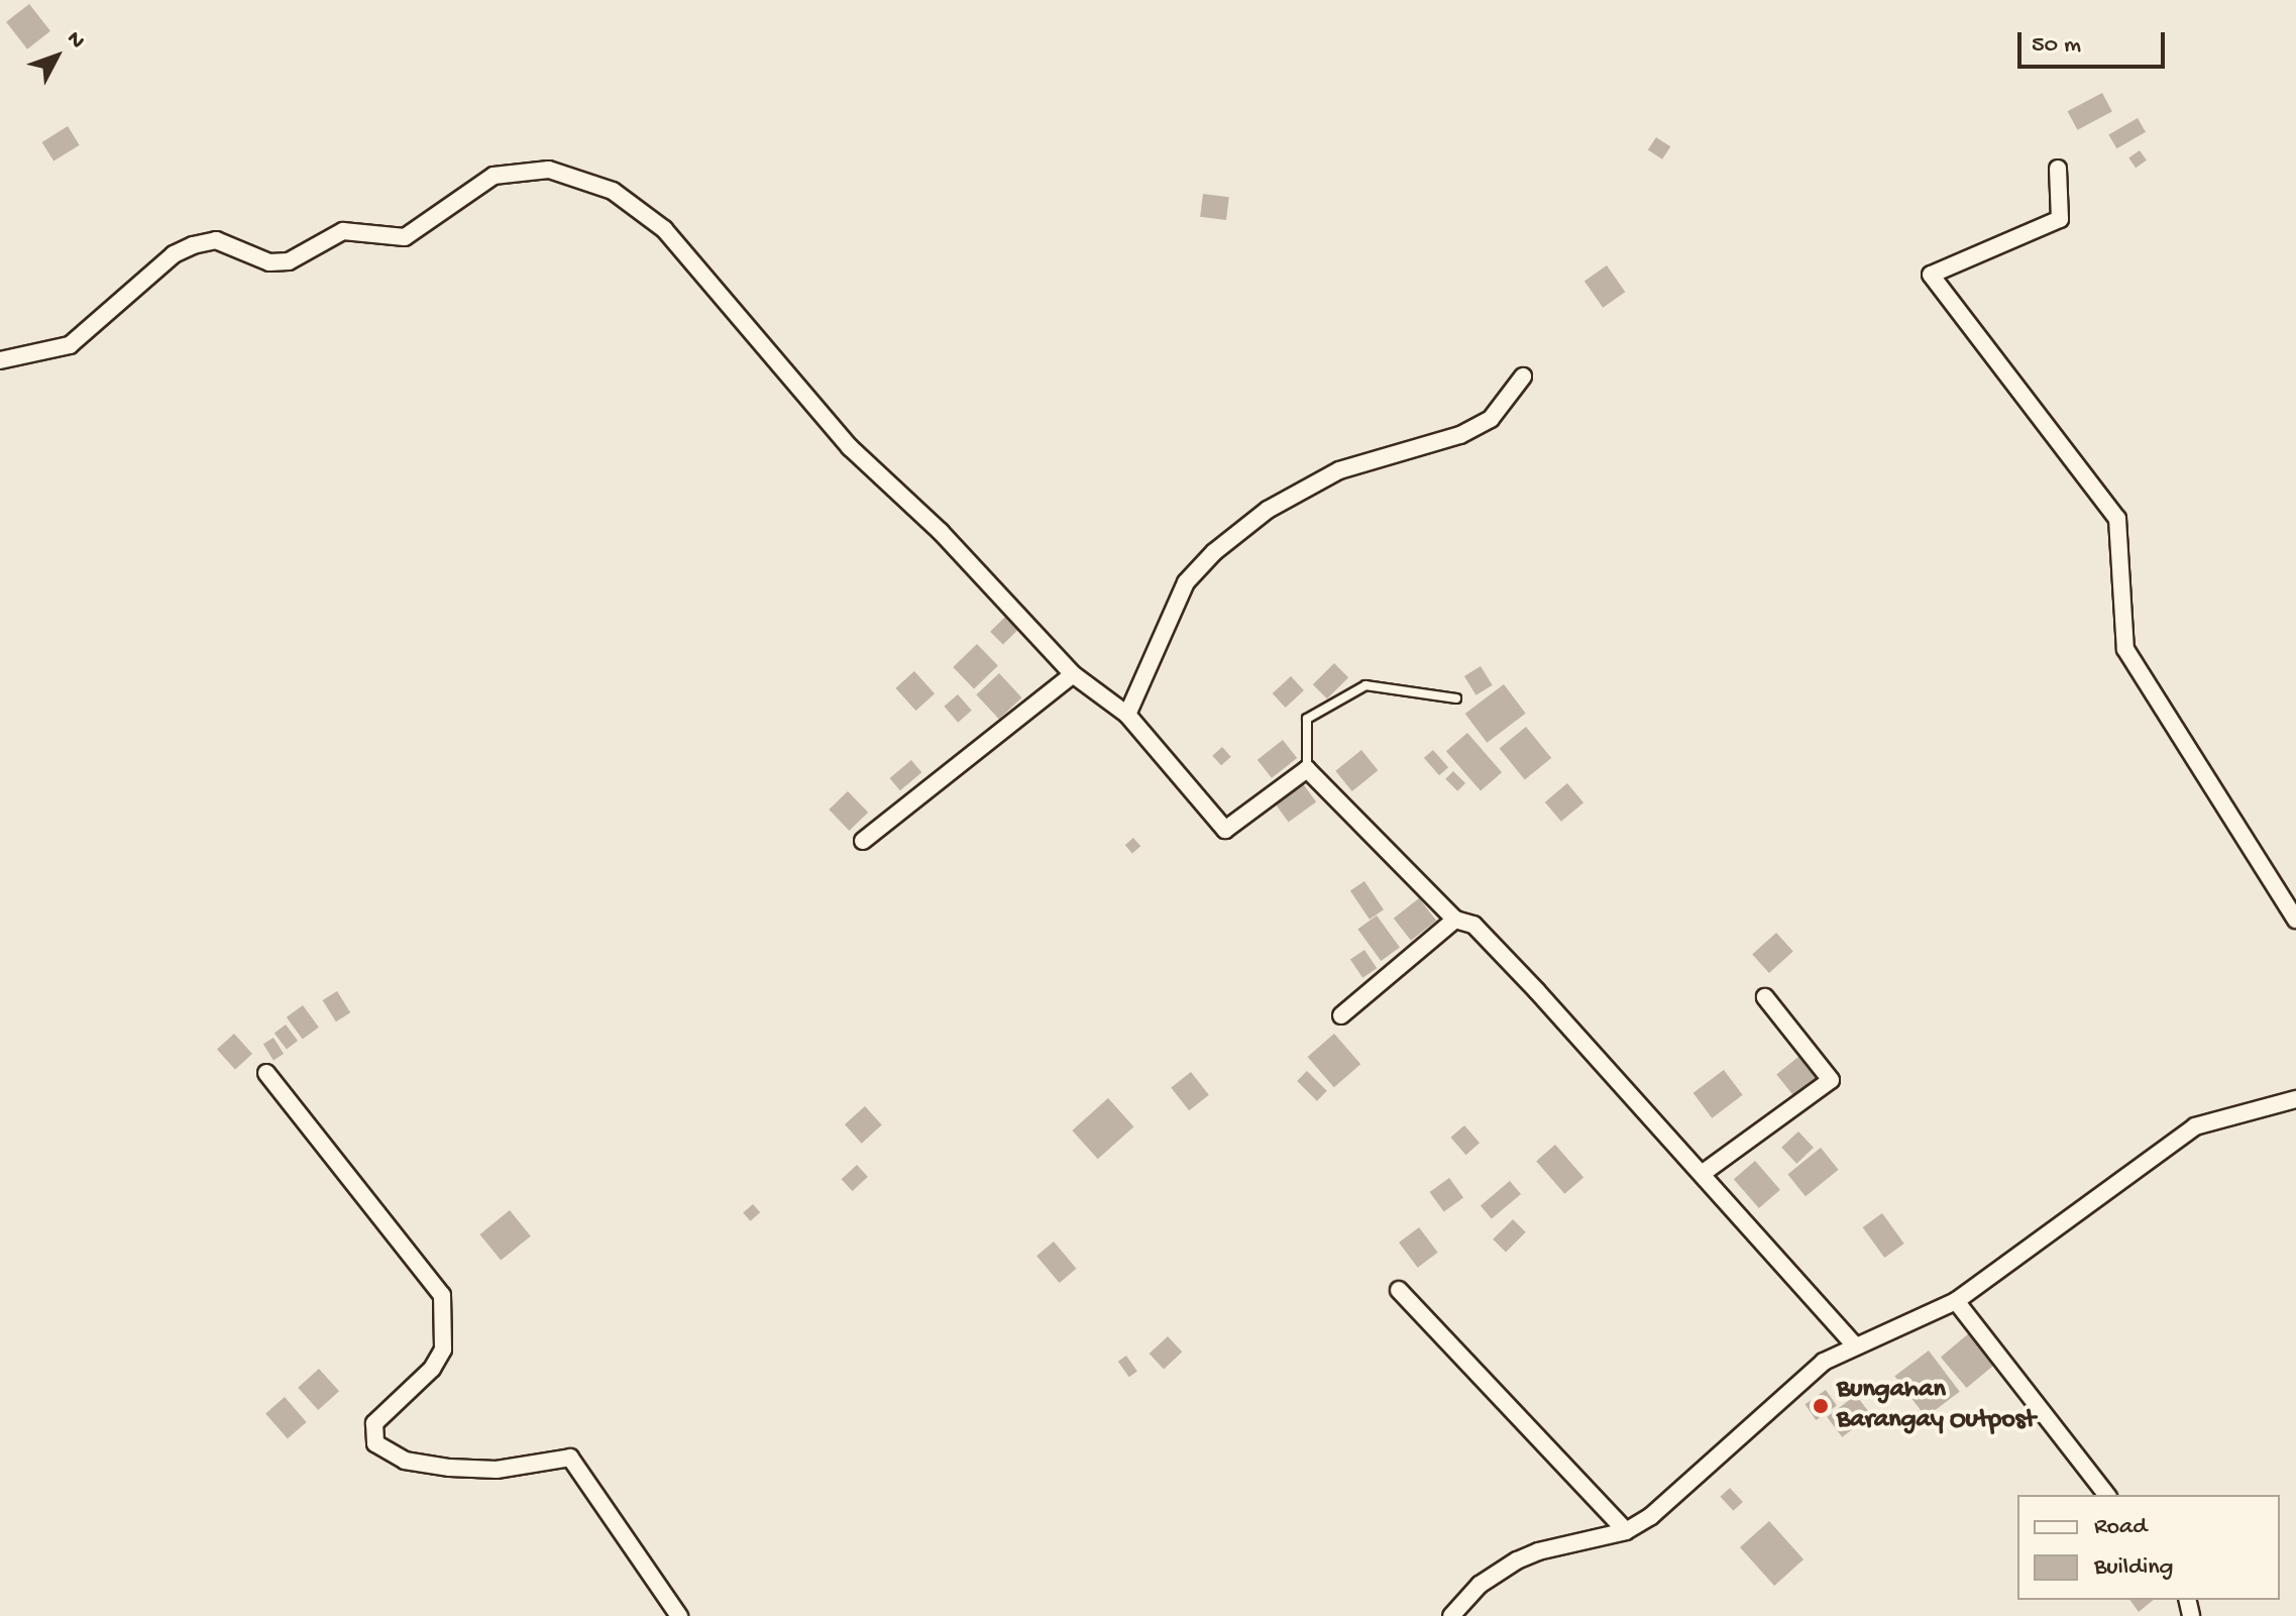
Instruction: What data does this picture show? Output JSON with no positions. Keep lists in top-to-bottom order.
{
  "places": ["Bungahan Barangay Outpost"],
  "legend": ["Road", "Building"],
  "scale_bar": "50 m",
  "north": "top right"
}
